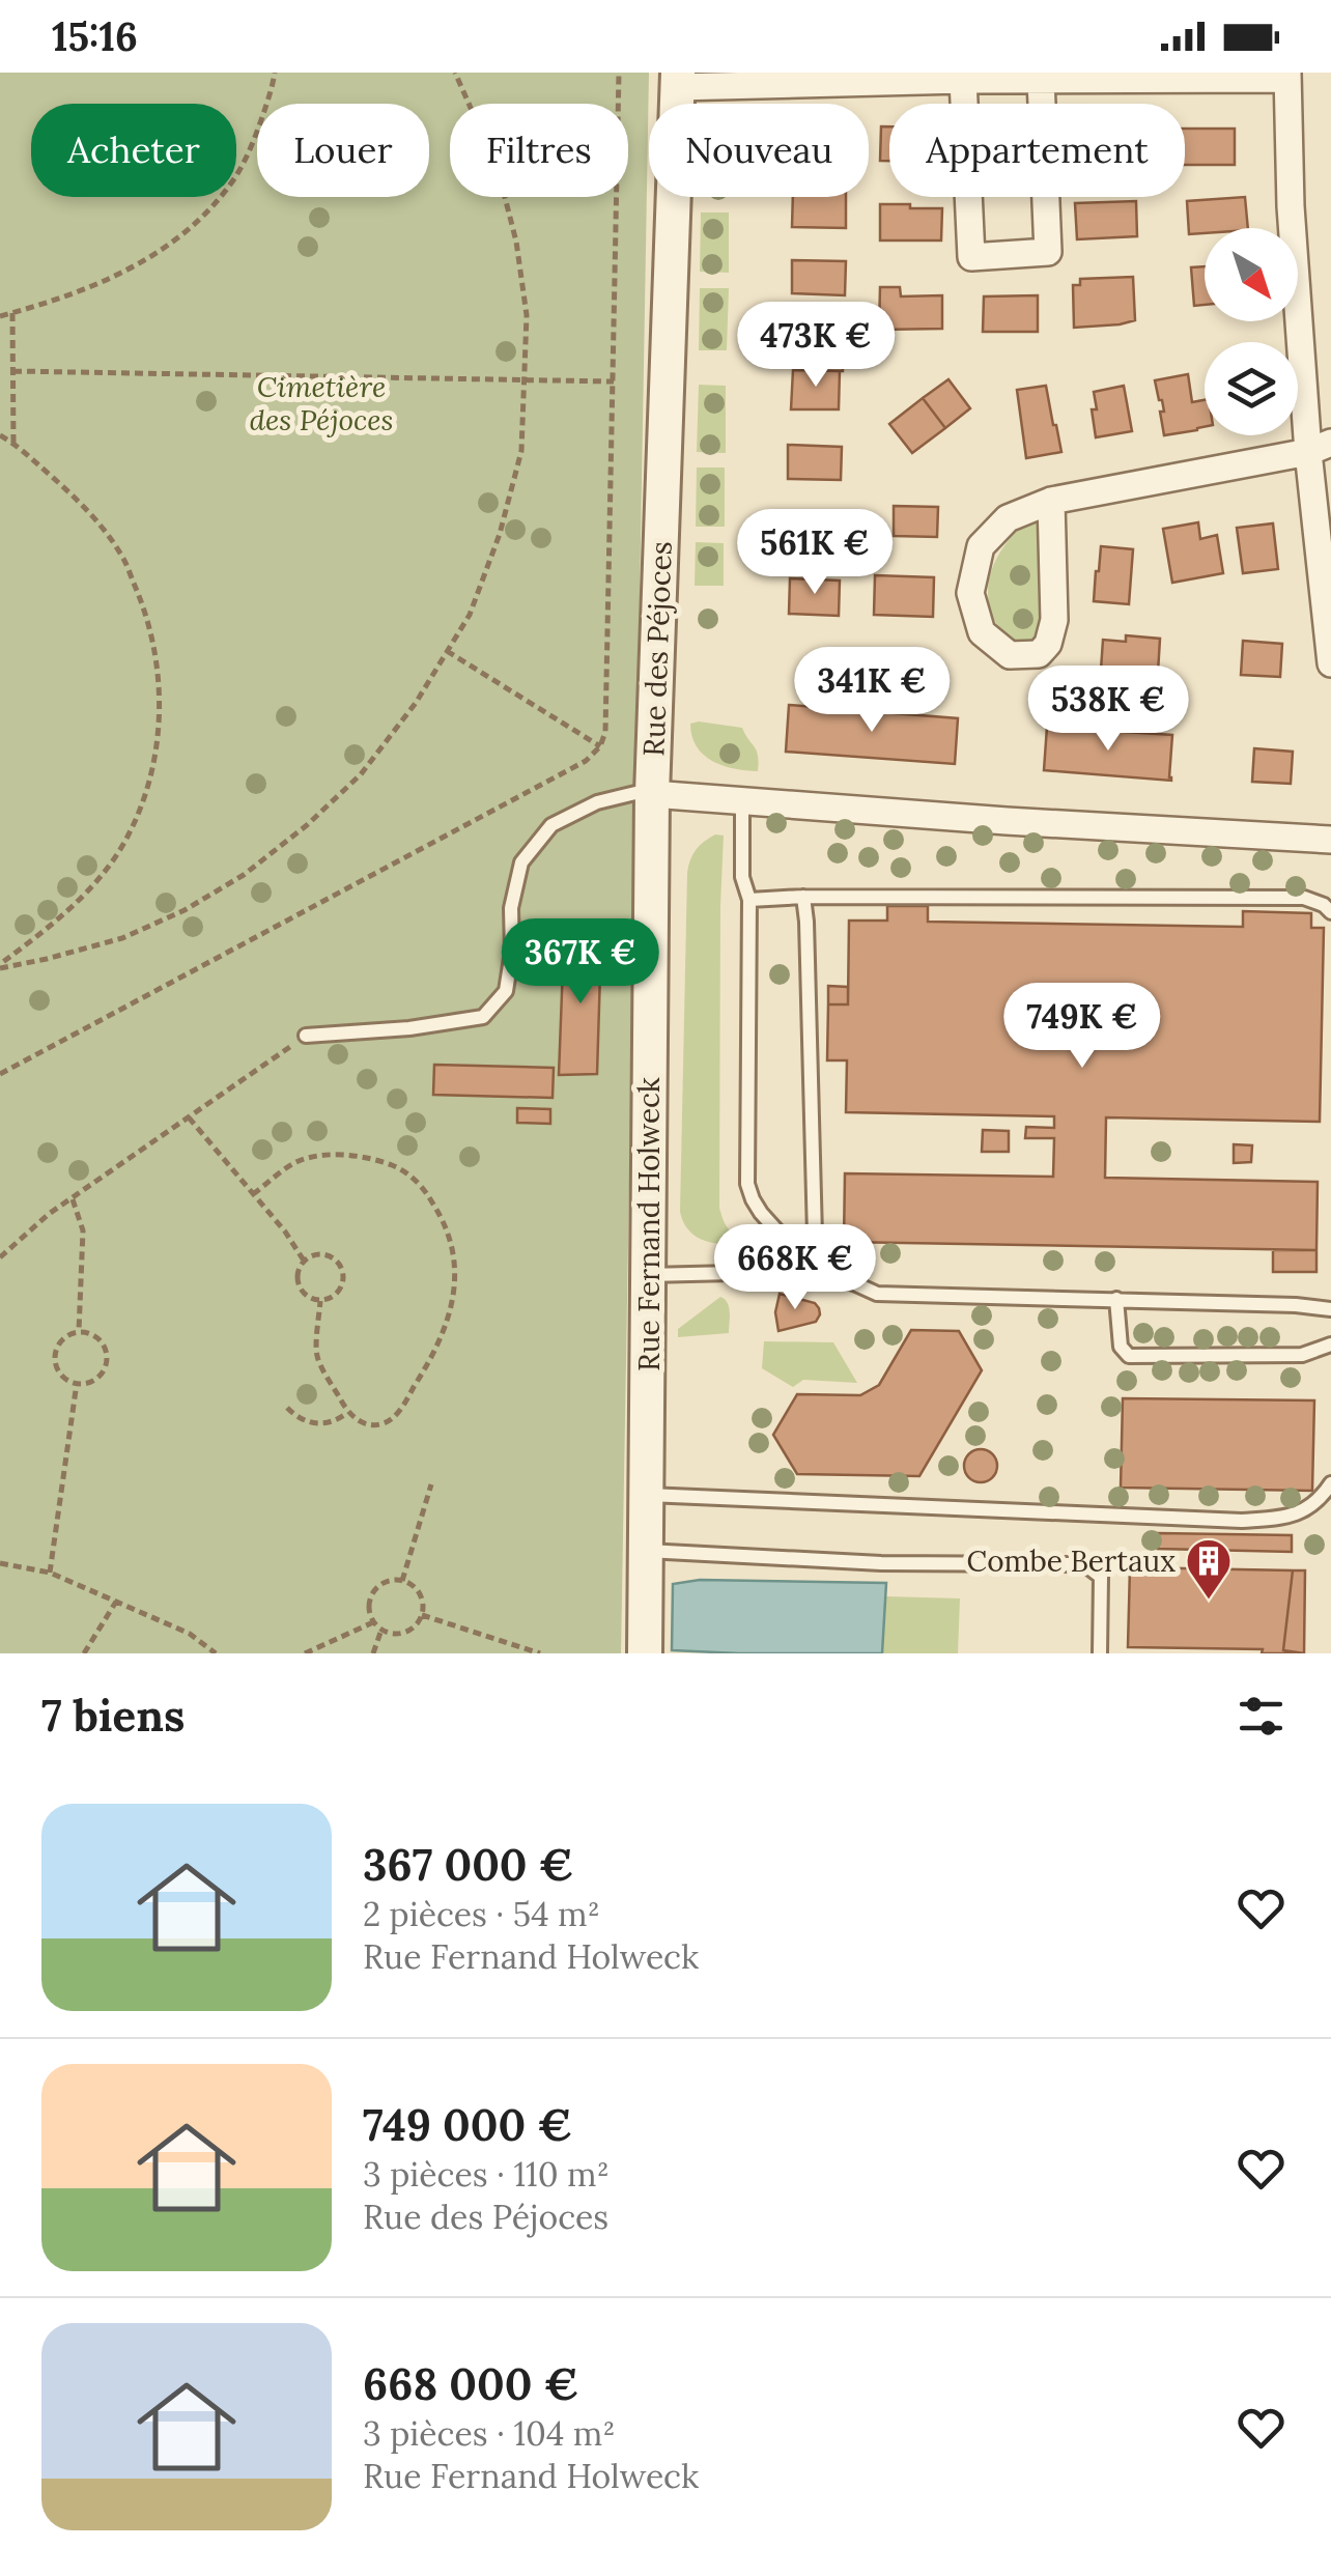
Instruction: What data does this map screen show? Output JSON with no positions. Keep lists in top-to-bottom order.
{
  "streets": {
    "street": ["Rue des Péjoces", "Rue Fernand Holweck"]
  },
  "crossings": [
    ["Rue des Péjoces", "Rue Fernand Holweck"]
  ],
  "parks": ["Cimetière des Péjoces"],
  "places": {
    "building": ["Combe Bertaux"]
  },
  "north": "bottom right",
  "page": {
    "status": "15:16",
    "chip": [
      "Acheter",
      "Louer",
      "Filtres",
      "Nouveau",
      "Appartement"
    ],
    "price": [
      "473K €",
      "561K €",
      "341K €",
      "538K €",
      "367K €",
      "749K €",
      "668K €"
    ],
    "heading": "7 biens",
    "list": [
      {
        "name": "367 000 €",
        "note": "2 pièces · 54 m² · Rue Fernand Holweck"
      },
      {
        "name": "749 000 €",
        "note": "3 pièces · 110 m² · Rue des Péjoces"
      },
      {
        "name": "668 000 €",
        "note": "3 pièces · 104 m² · Rue Fernand Holweck"
      }
    ]
  }
}
